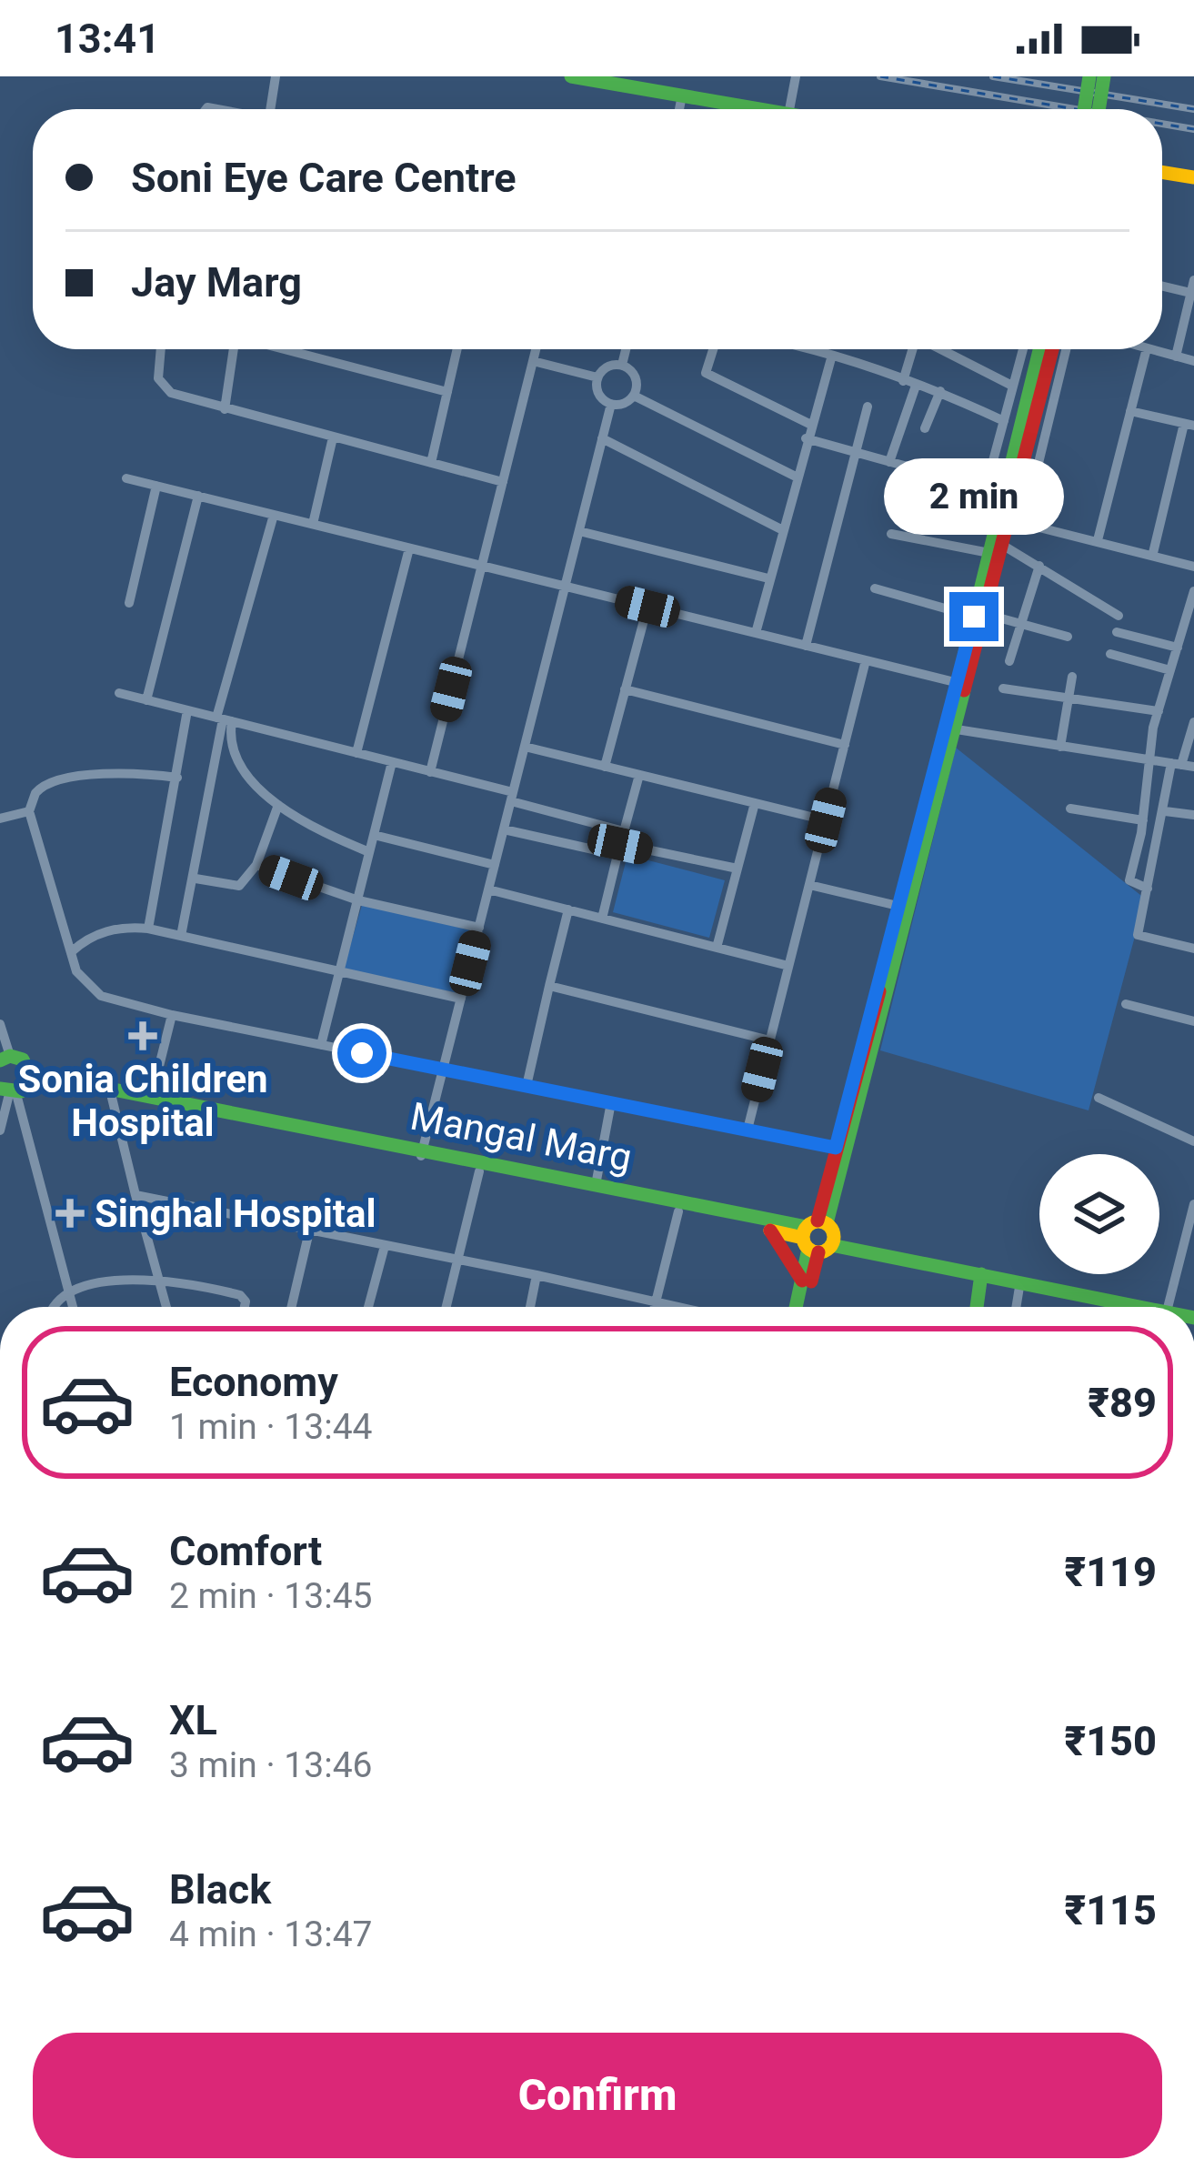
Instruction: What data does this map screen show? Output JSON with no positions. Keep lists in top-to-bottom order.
{
  "streets": {
    "main road": ["Mangal Marg"]
  },
  "places": {
    "health": ["Sonia Children Hospital", "Singhal Hospital"]
  },
  "page": {
    "status": "13:41",
    "banner": ["Soni Eye Care Centre", "Jay Marg"],
    "bubble": "2 min",
    "list": [
      {
        "name": "Economy",
        "note": "1 min · 13:44",
        "value": "₹89"
      },
      {
        "name": "Comfort",
        "note": "2 min · 13:45",
        "value": "₹119"
      },
      {
        "name": "XL",
        "note": "3 min · 13:46",
        "value": "₹150"
      },
      {
        "name": "Black",
        "note": "4 min · 13:47",
        "value": "₹115"
      }
    ],
    "buttons": "Confirm"
  }
}
